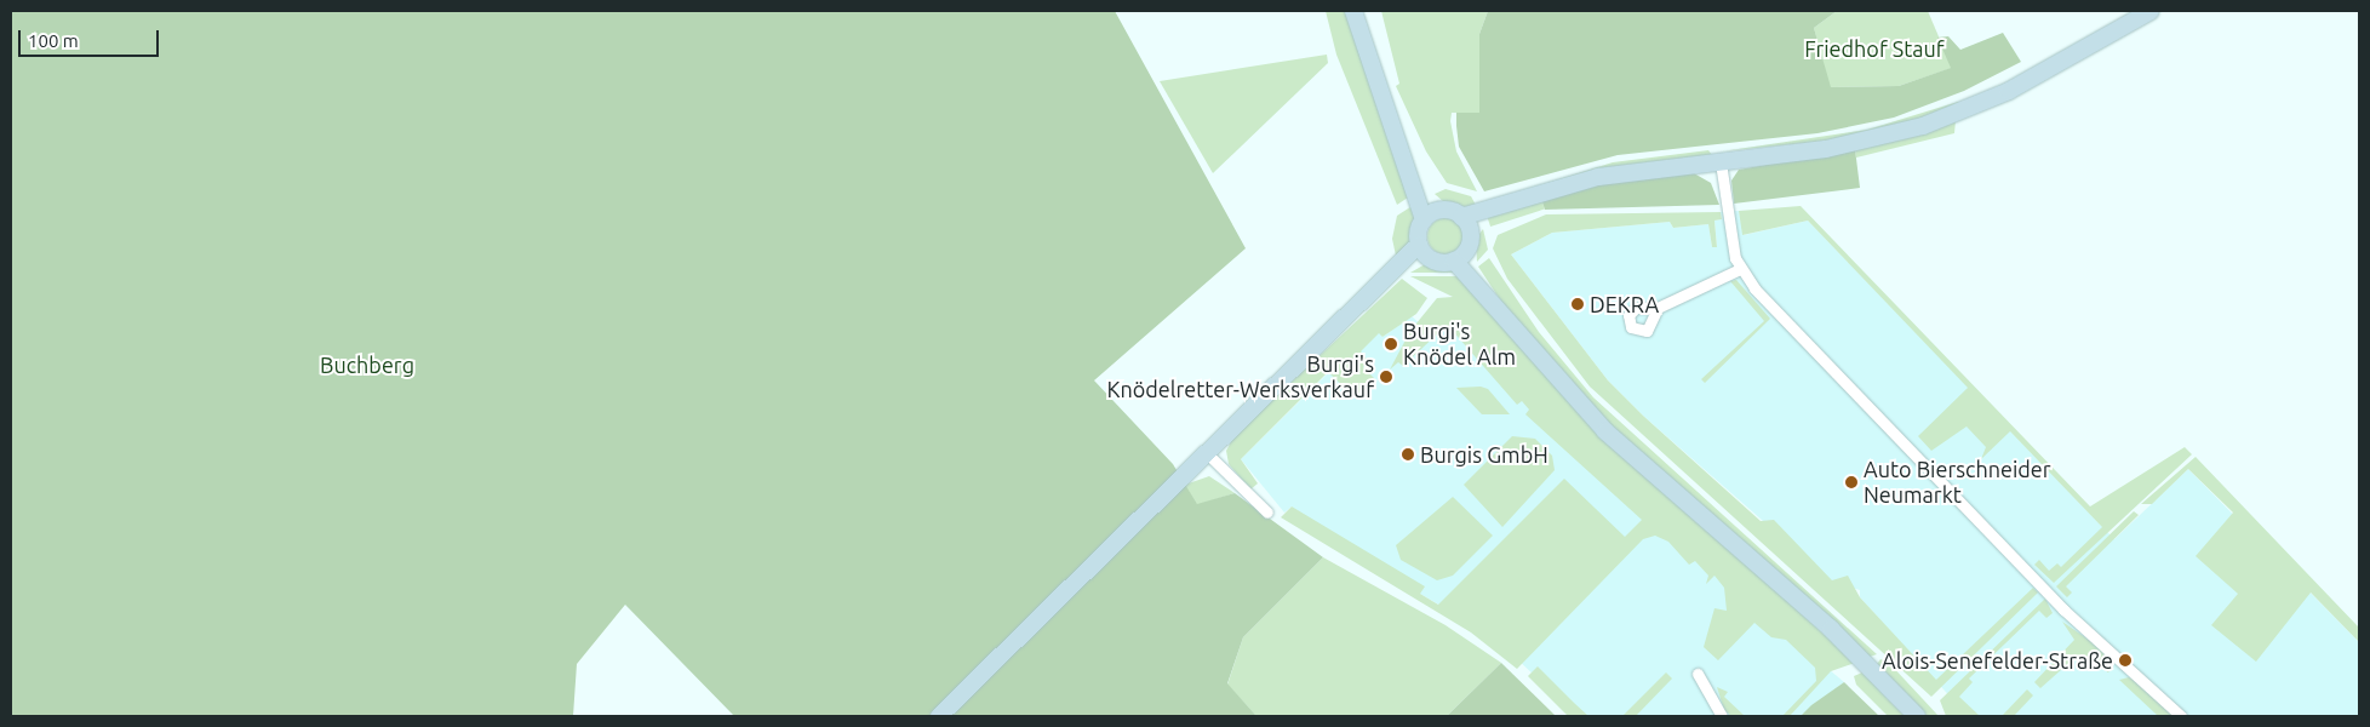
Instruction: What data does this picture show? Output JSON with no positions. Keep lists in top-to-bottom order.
{
  "parks": ["Friedhof Stauf", "Buchberg"],
  "places": [
    "DEKRA",
    "Burgi's Knödel Alm",
    "Burgi's Knödelretter-Werksverkauf",
    "Burgis GmbH",
    "Auto Bierschneider Neumarkt",
    "Alois-Senefelder-Straße"
  ],
  "scale_bar": "100 m"
}
